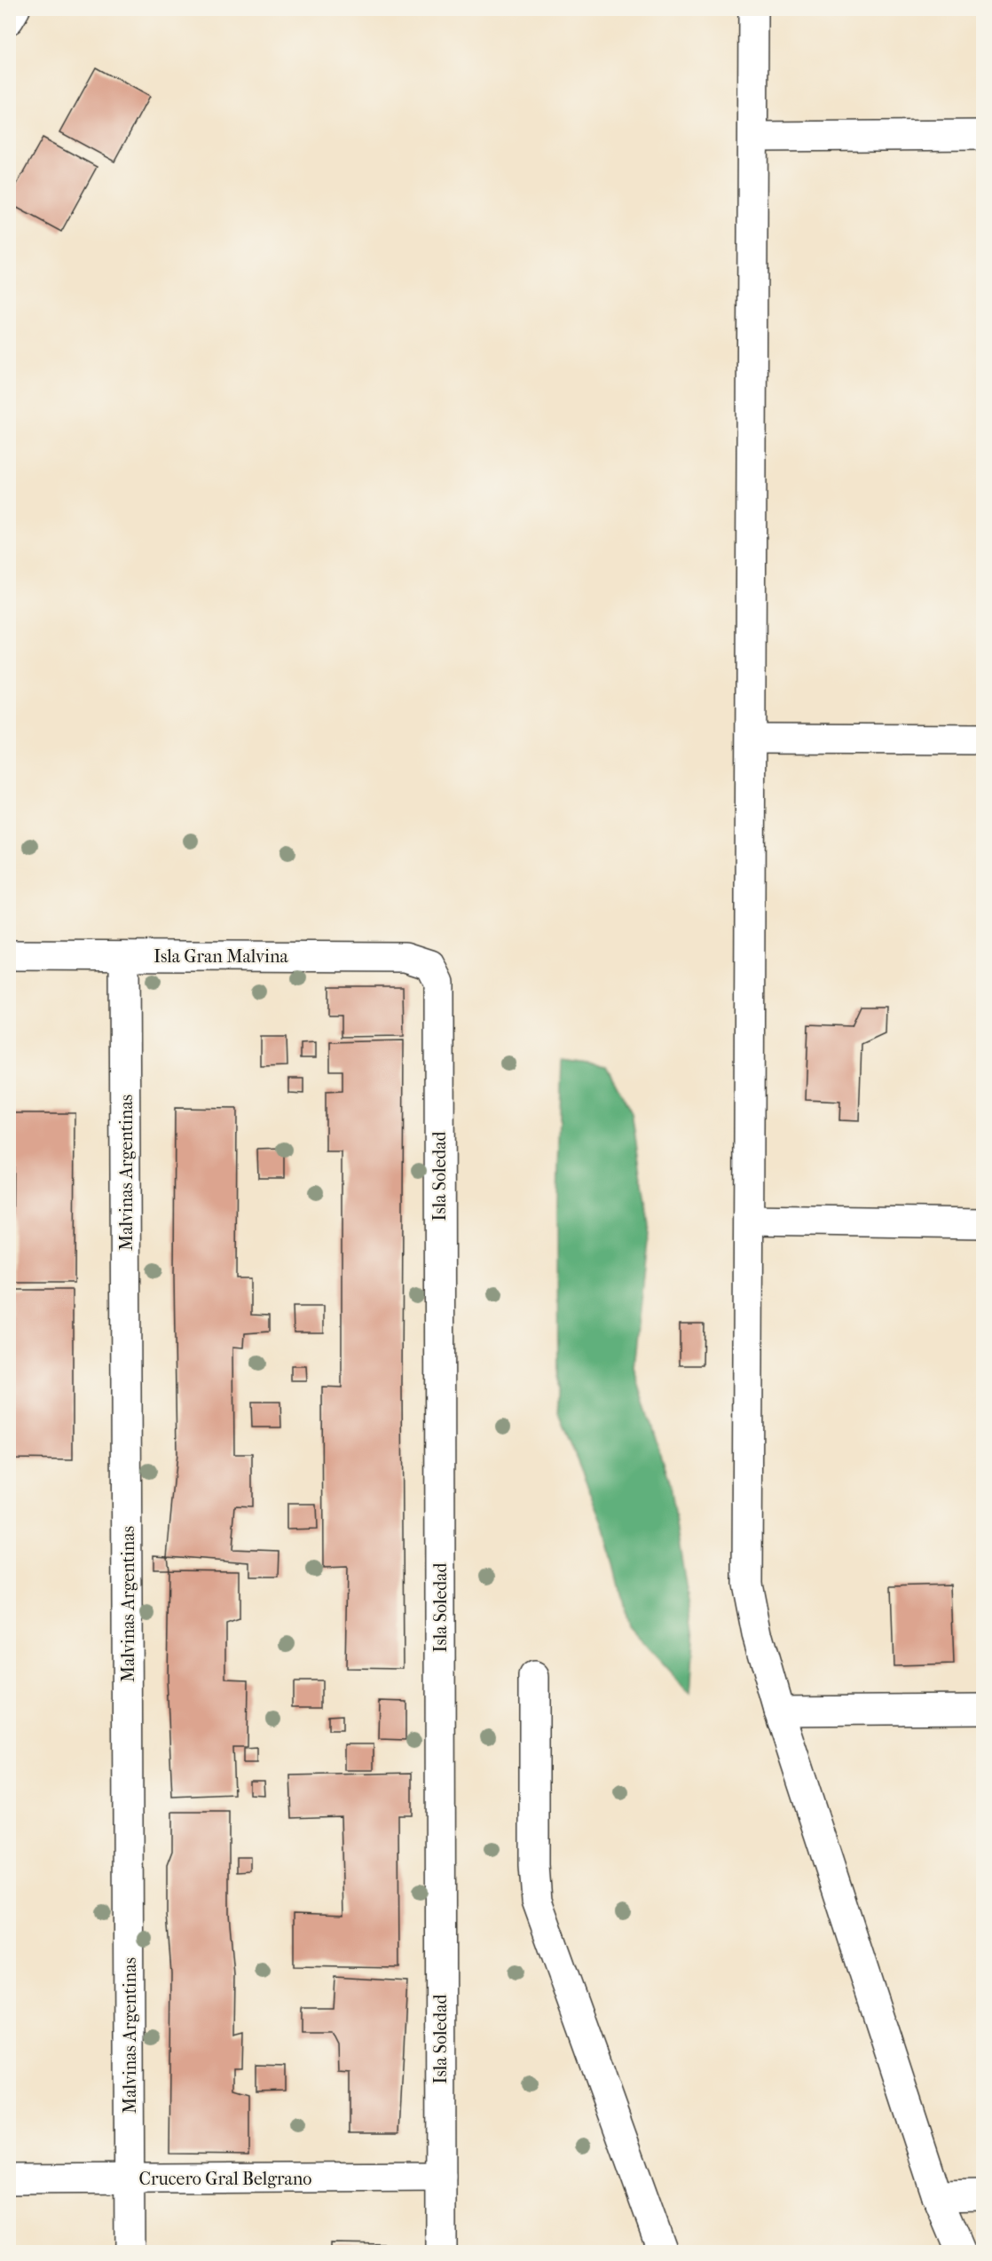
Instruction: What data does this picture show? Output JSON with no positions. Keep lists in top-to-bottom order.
{
  "streets": {
    "street": [
      "Isla Gran Malvina",
      "Malvinas Argentinas",
      "Isla Soledad",
      "Crucero Gral Belgrano"
    ]
  },
  "crossings": [
    ["Isla Gran Malvina", "Malvinas Argentinas"],
    ["Isla Gran Malvina", "Isla Soledad"],
    ["Malvinas Argentinas", "Crucero Gral Belgrano"],
    ["Isla Soledad", "Crucero Gral Belgrano"]
  ]
}
